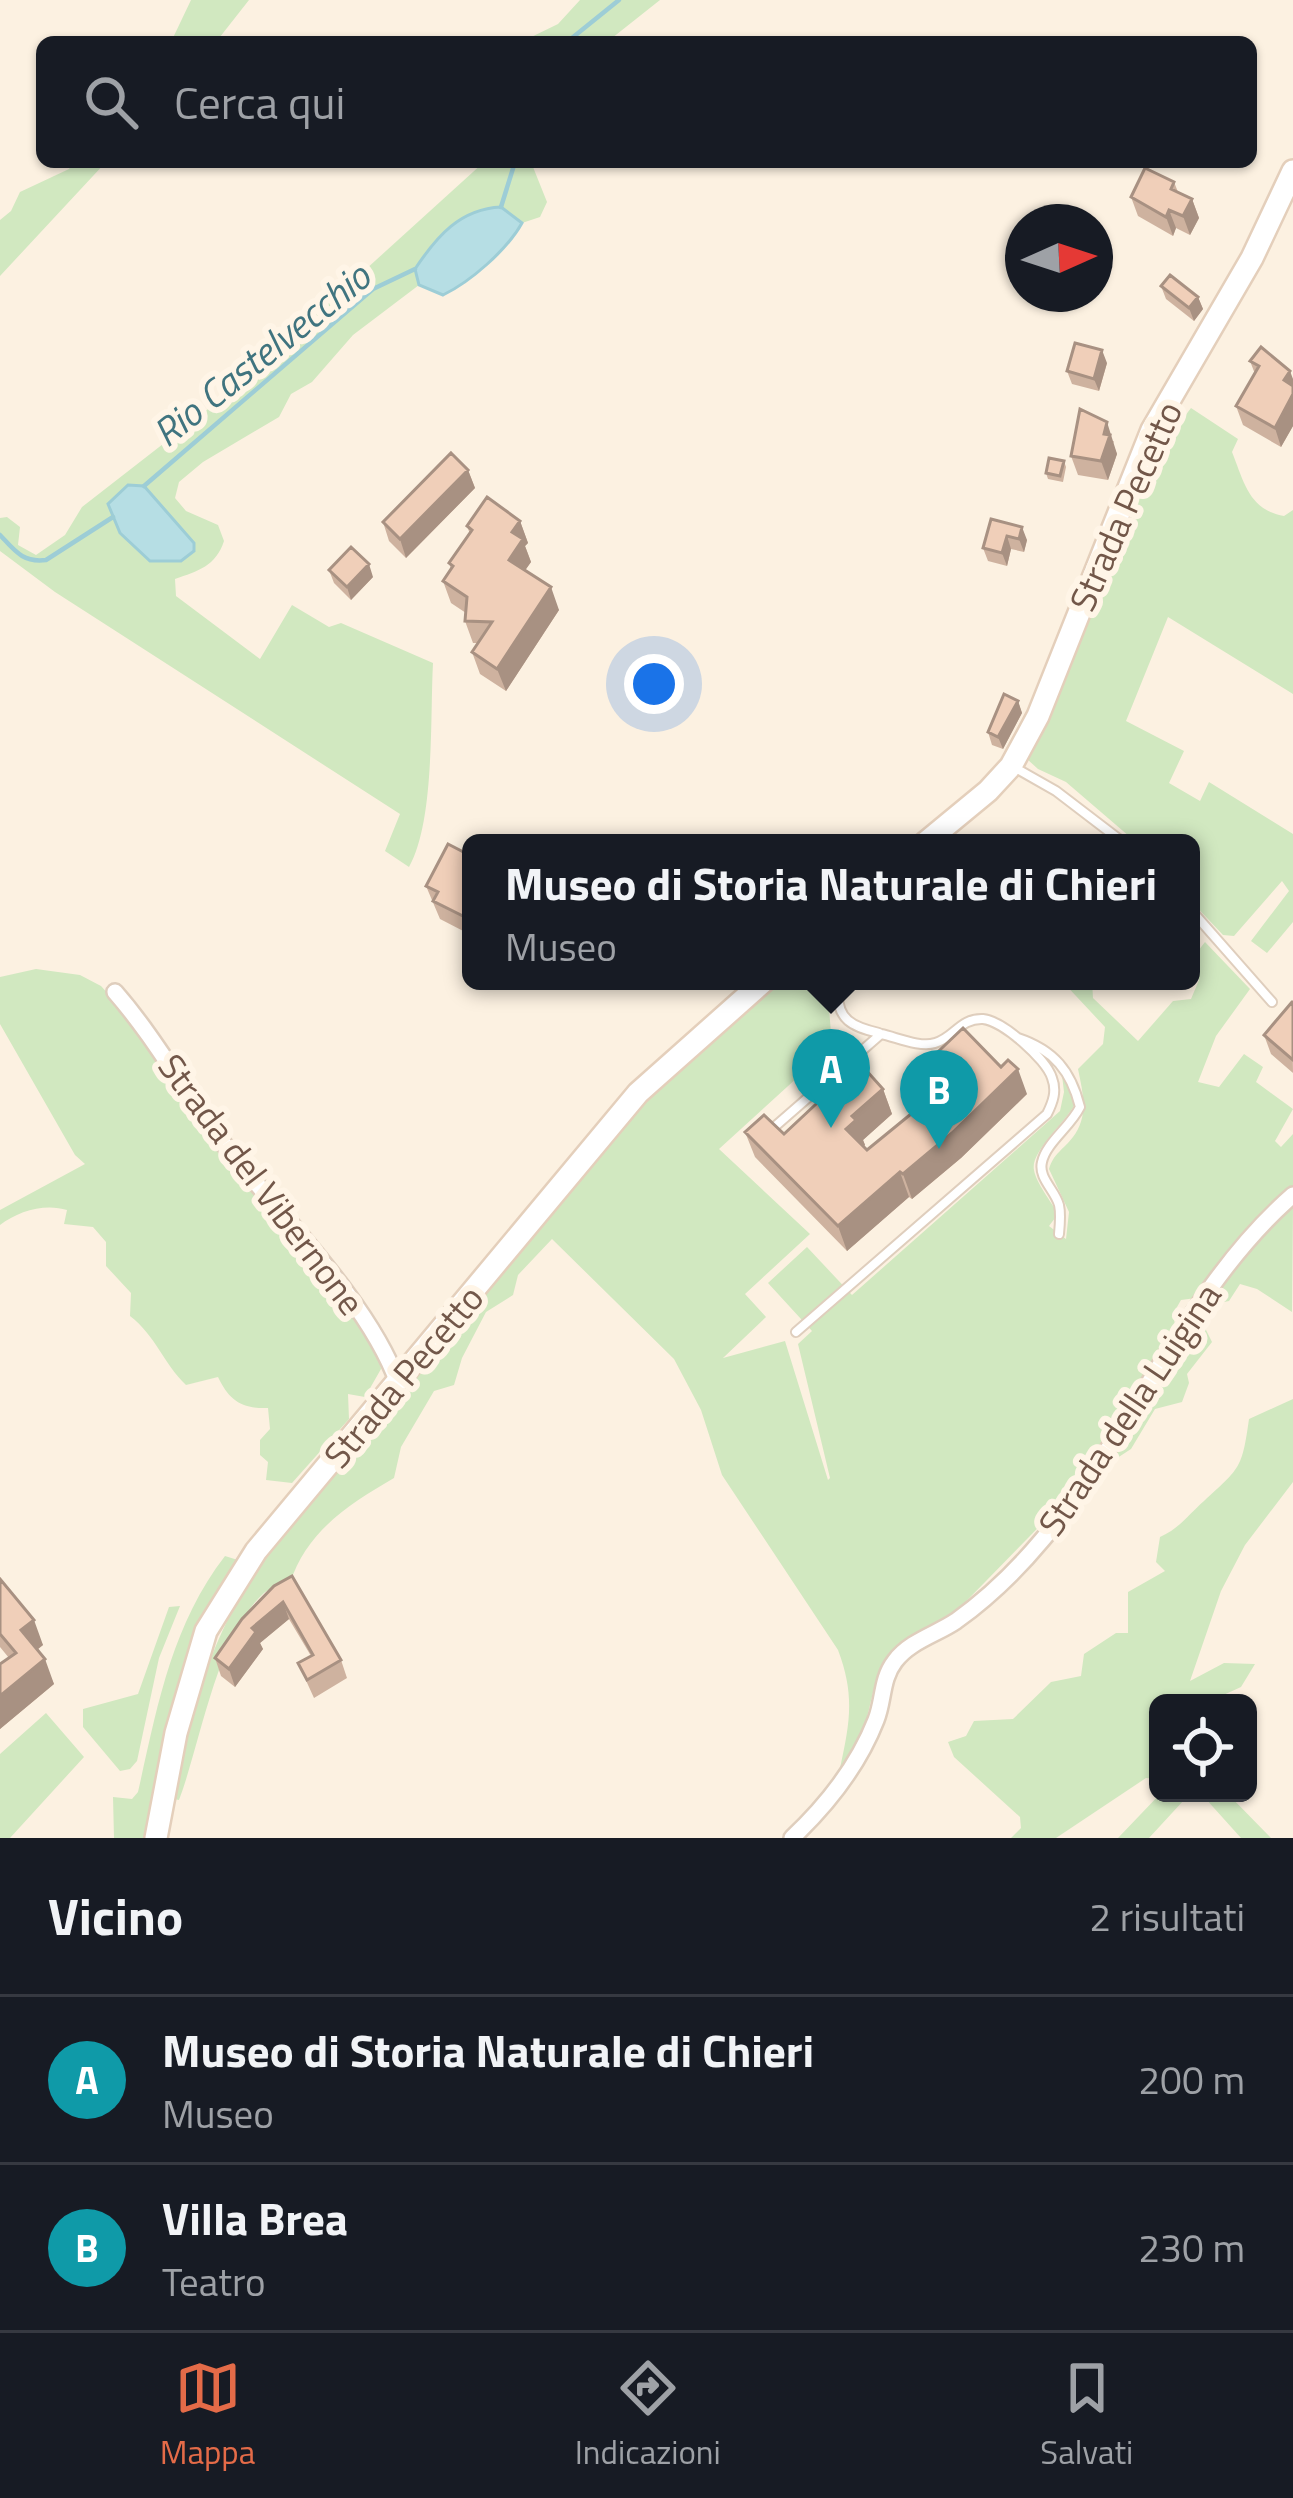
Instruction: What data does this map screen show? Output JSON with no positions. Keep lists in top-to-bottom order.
{
  "streets": {
    "main road": ["Strada Pecetto"],
    "street": ["Strada del Vibernone", "Strada della Luigina"]
  },
  "crossings": [
    ["Strada Pecetto", "Strada del Vibernone"]
  ],
  "water": ["Rio Castelvecchio"],
  "north": "right",
  "page": {
    "search": "Cerca qui",
    "popup": ["Museo di Storia Naturale di Chieri", "Museo"],
    "pins": ["A", "B"],
    "heading": ["Vicino", "2 risultati"],
    "list": [
      {
        "mark": "A",
        "name": "Museo di Storia Naturale di Chieri",
        "note": "Museo",
        "value": "200 m"
      },
      {
        "mark": "B",
        "name": "Villa Brea",
        "note": "Teatro",
        "value": "230 m"
      }
    ],
    "nav": ["Mappa", "Indicazioni", "Salvati"]
  }
}
